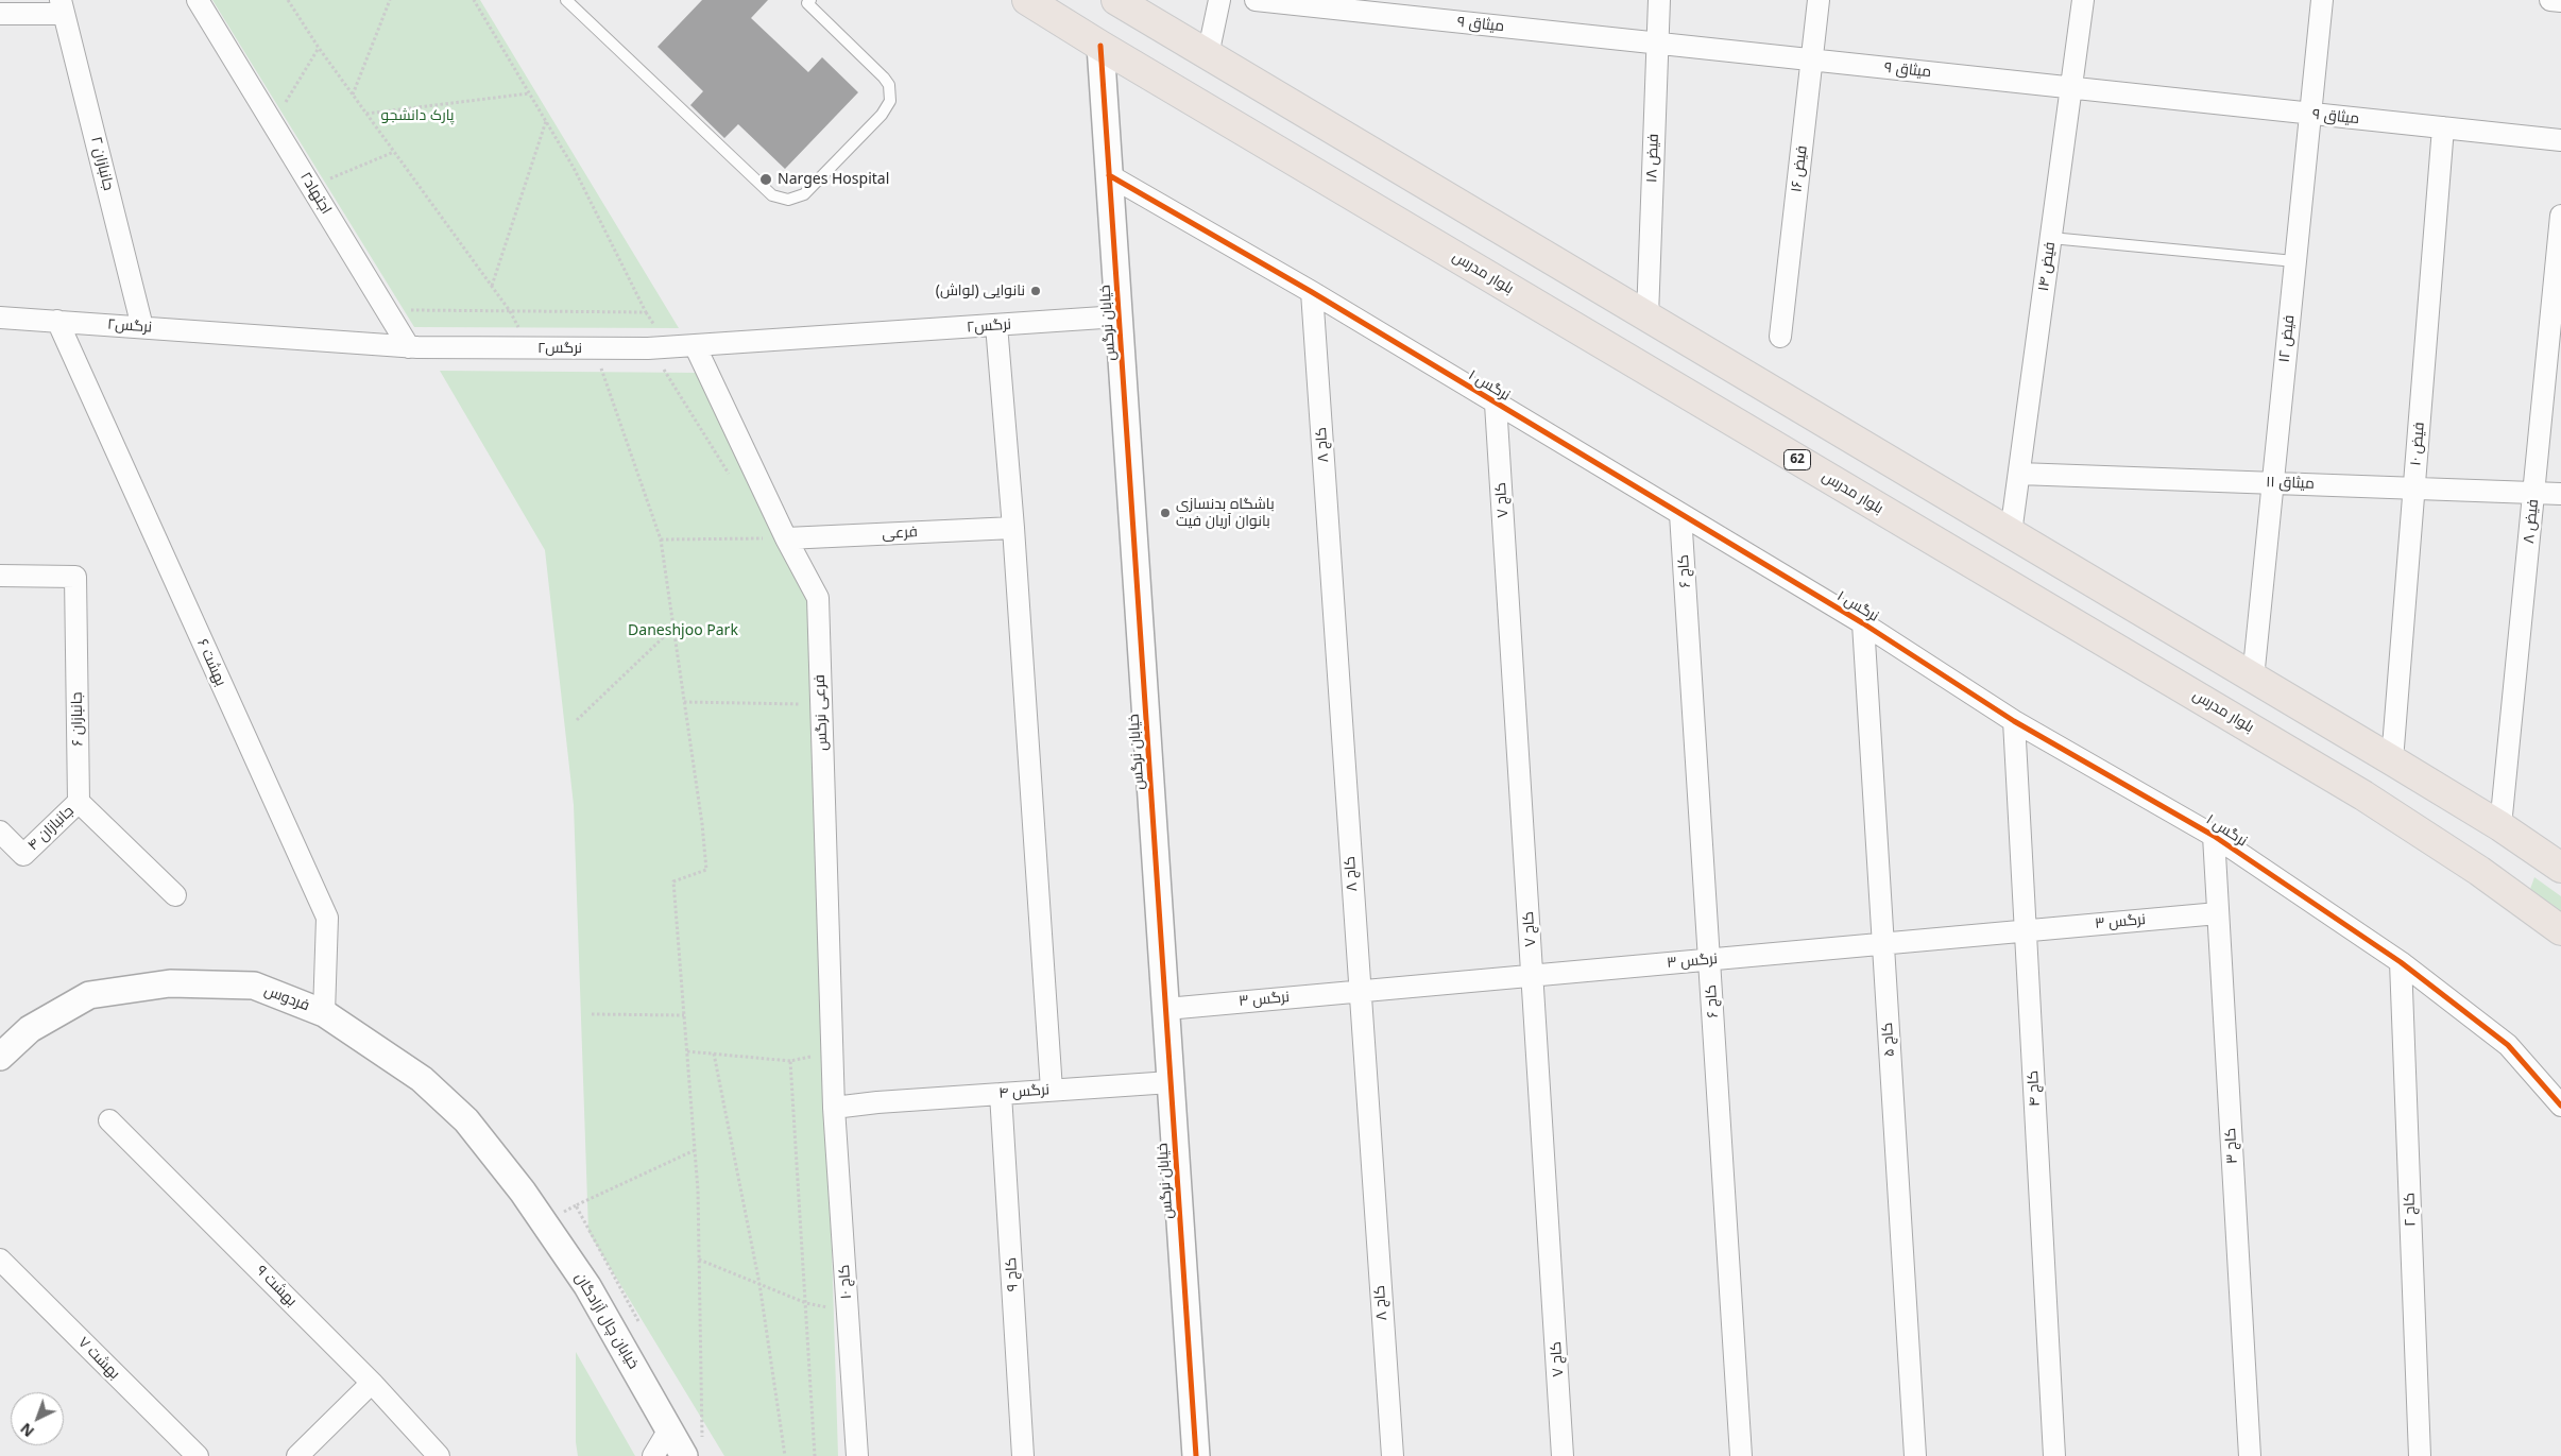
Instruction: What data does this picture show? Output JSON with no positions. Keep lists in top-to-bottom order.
{
  "streets": {
    "highway": ["بلوار مدرس", "62"],
    "street": [
      "میثاق ۹",
      "فیض ۱۸",
      "جانبازان ۲",
      "فیض ۱۶",
      "اجتهاد۲",
      "فیض ۱۴",
      "خیابان نرگس",
      "نرگس۲",
      "فیض ۱۲",
      "نرگس ۱",
      "فیض ۱۰",
      "کاج ۸",
      "میثاق ۱۱",
      "کاج ۷",
      "فیض ۸",
      "فرعی",
      "کاج ۶",
      "بهشت ۶",
      "فرعی نرگس",
      "جانبازان ۶",
      "جانبازان ۴",
      "نرگس ۳",
      "فردوس",
      "کاج ۵",
      "کاج ۴",
      "نرگس ۴",
      "کاج ۳",
      "کاج ۲",
      "کاج ۹",
      "کاج ۱۰",
      "بهشت ۹",
      "خیابان چال آزادگان",
      "بهشت ۷"
    ]
  },
  "crossings": [
    ["میثاق ۹", "فیض ۱۸"],
    ["میثاق ۹", "فیض ۱۶"],
    ["میثاق ۹", "فیض ۱۴"],
    ["میثاق ۹", "فیض ۱۲"],
    ["میثاق ۹", "فیض ۱۰"],
    ["جانبازان ۲", "نرگس۲"],
    ["اجتهاد۲", "نرگس۲"],
    ["فیض ۱۴", "میثاق ۱۱"],
    ["بلوار مدرس", "خیابان نرگس"],
    ["خیابان نرگس", "نرگس۲"],
    ["خیابان نرگس", "نرگس ۱"],
    ["خیابان نرگس", "نرگس ۳"],
    ["خیابان نرگس", "نرگس ۴"],
    ["نرگس۲", "بهشت ۶"],
    ["نرگس۲", "فرعی نرگس"],
    ["فیض ۱۲", "میثاق ۱۱"],
    ["نرگس ۱", "کاج ۸"],
    ["نرگس ۱", "کاج ۷"],
    ["نرگس ۱", "کاج ۶"],
    ["نرگس ۱", "کاج ۵"],
    ["نرگس ۱", "کاج ۴"],
    ["نرگس ۱", "کاج ۳"],
    ["نرگس ۱", "کاج ۲"],
    ["فیض ۱۰", "میثاق ۱۱"],
    ["کاج ۸", "نرگس ۳"],
    ["میثاق ۱۱", "فیض ۸"],
    ["کاج ۷", "نرگس ۳"],
    ["فرعی", "فرعی نرگس"],
    ["کاج ۶", "نرگس ۳"],
    ["بهشت ۶", "فردوس"],
    ["فرعی نرگس", "نرگس ۴"],
    ["فرعی نرگس", "کاج ۱۰"],
    ["جانبازان ۶", "جانبازان ۴"],
    ["نرگس ۳", "کاج ۵"],
    ["نرگس ۳", "کاج ۴"],
    ["نرگس ۳", "کاج ۳"],
    ["فردوس", "خیابان چال آزادگان"],
    ["نرگس ۴", "کاج ۹"],
    ["نرگس ۴", "کاج ۱۰"]
  ],
  "parks": ["پارک دانشجو", "Daneshjoo Park"],
  "places": ["Narges Hospital", "نانوایی (لواش)", "باشگاه بدنسازی بانوان آریان فیت"],
  "north": "bottom left"
}
